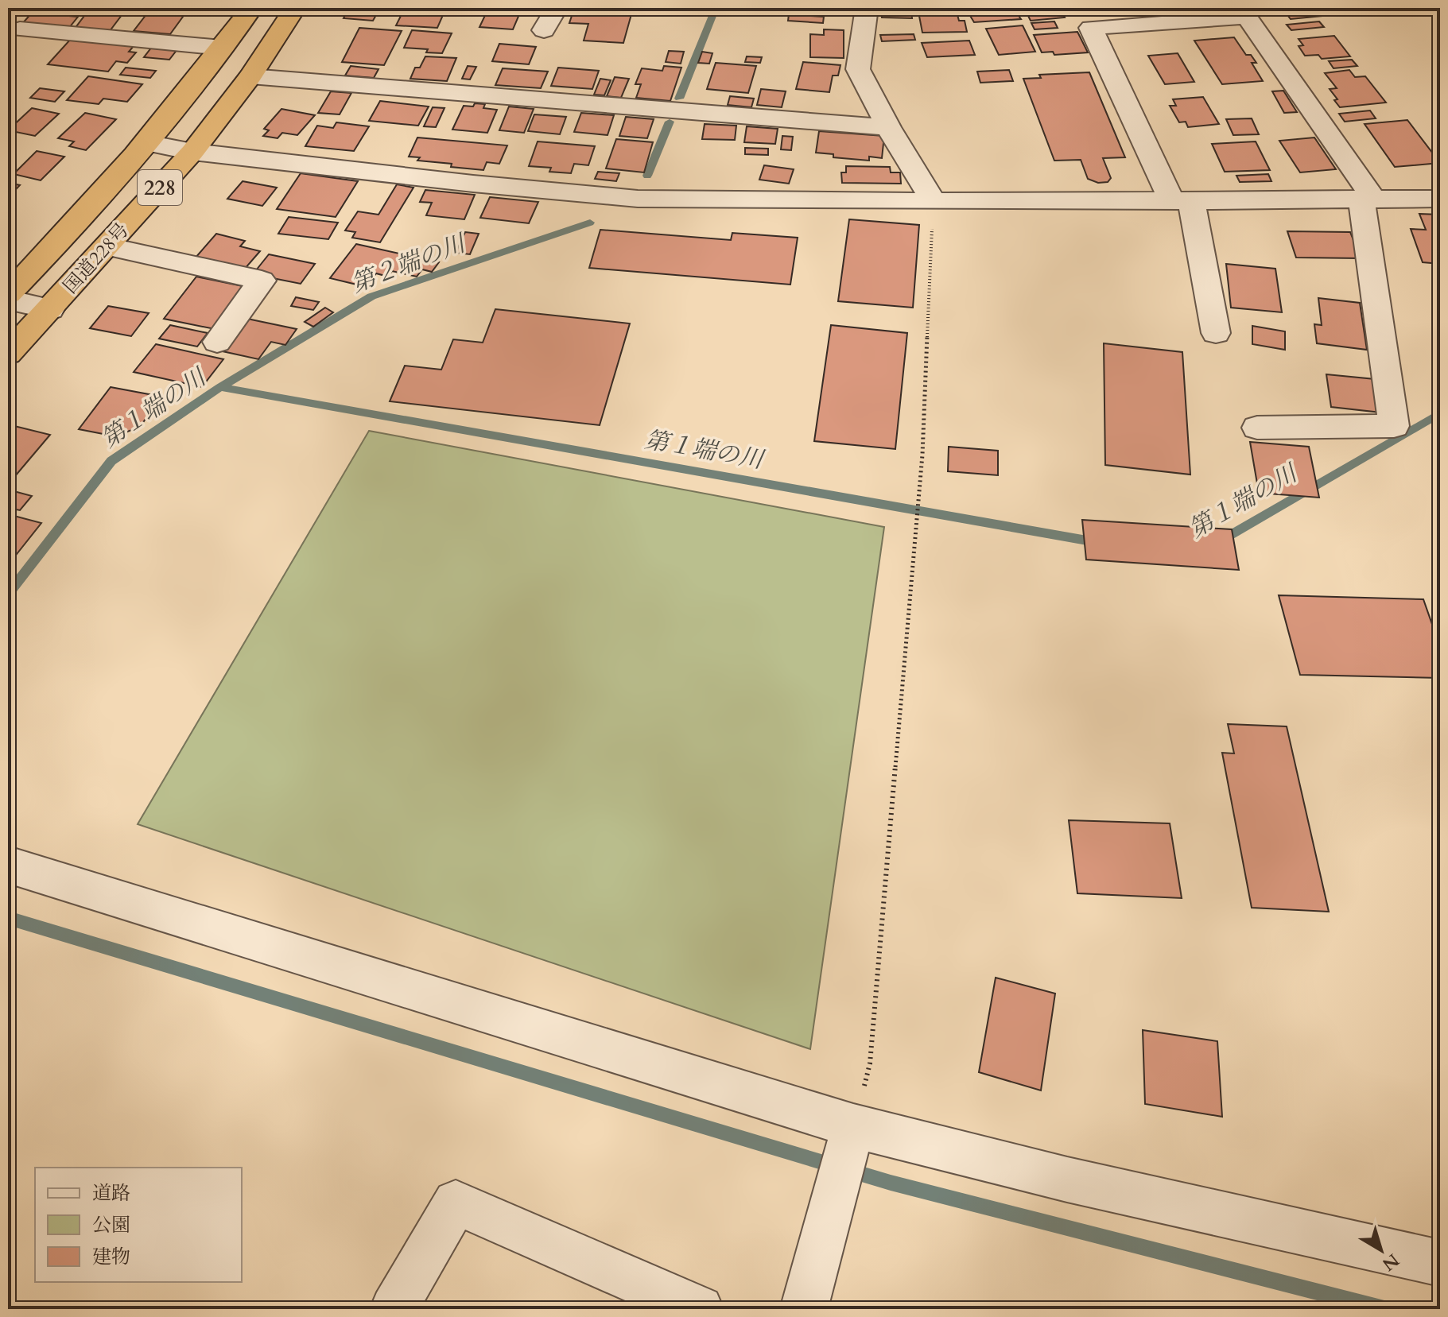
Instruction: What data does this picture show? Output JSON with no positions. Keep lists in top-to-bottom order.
{
  "streets": {
    "highway": ["228", "国道228号"]
  },
  "water": ["第２端の川", "第１端の川"],
  "legend": ["道路", "公園", "建物"],
  "north": "bottom right"
}
